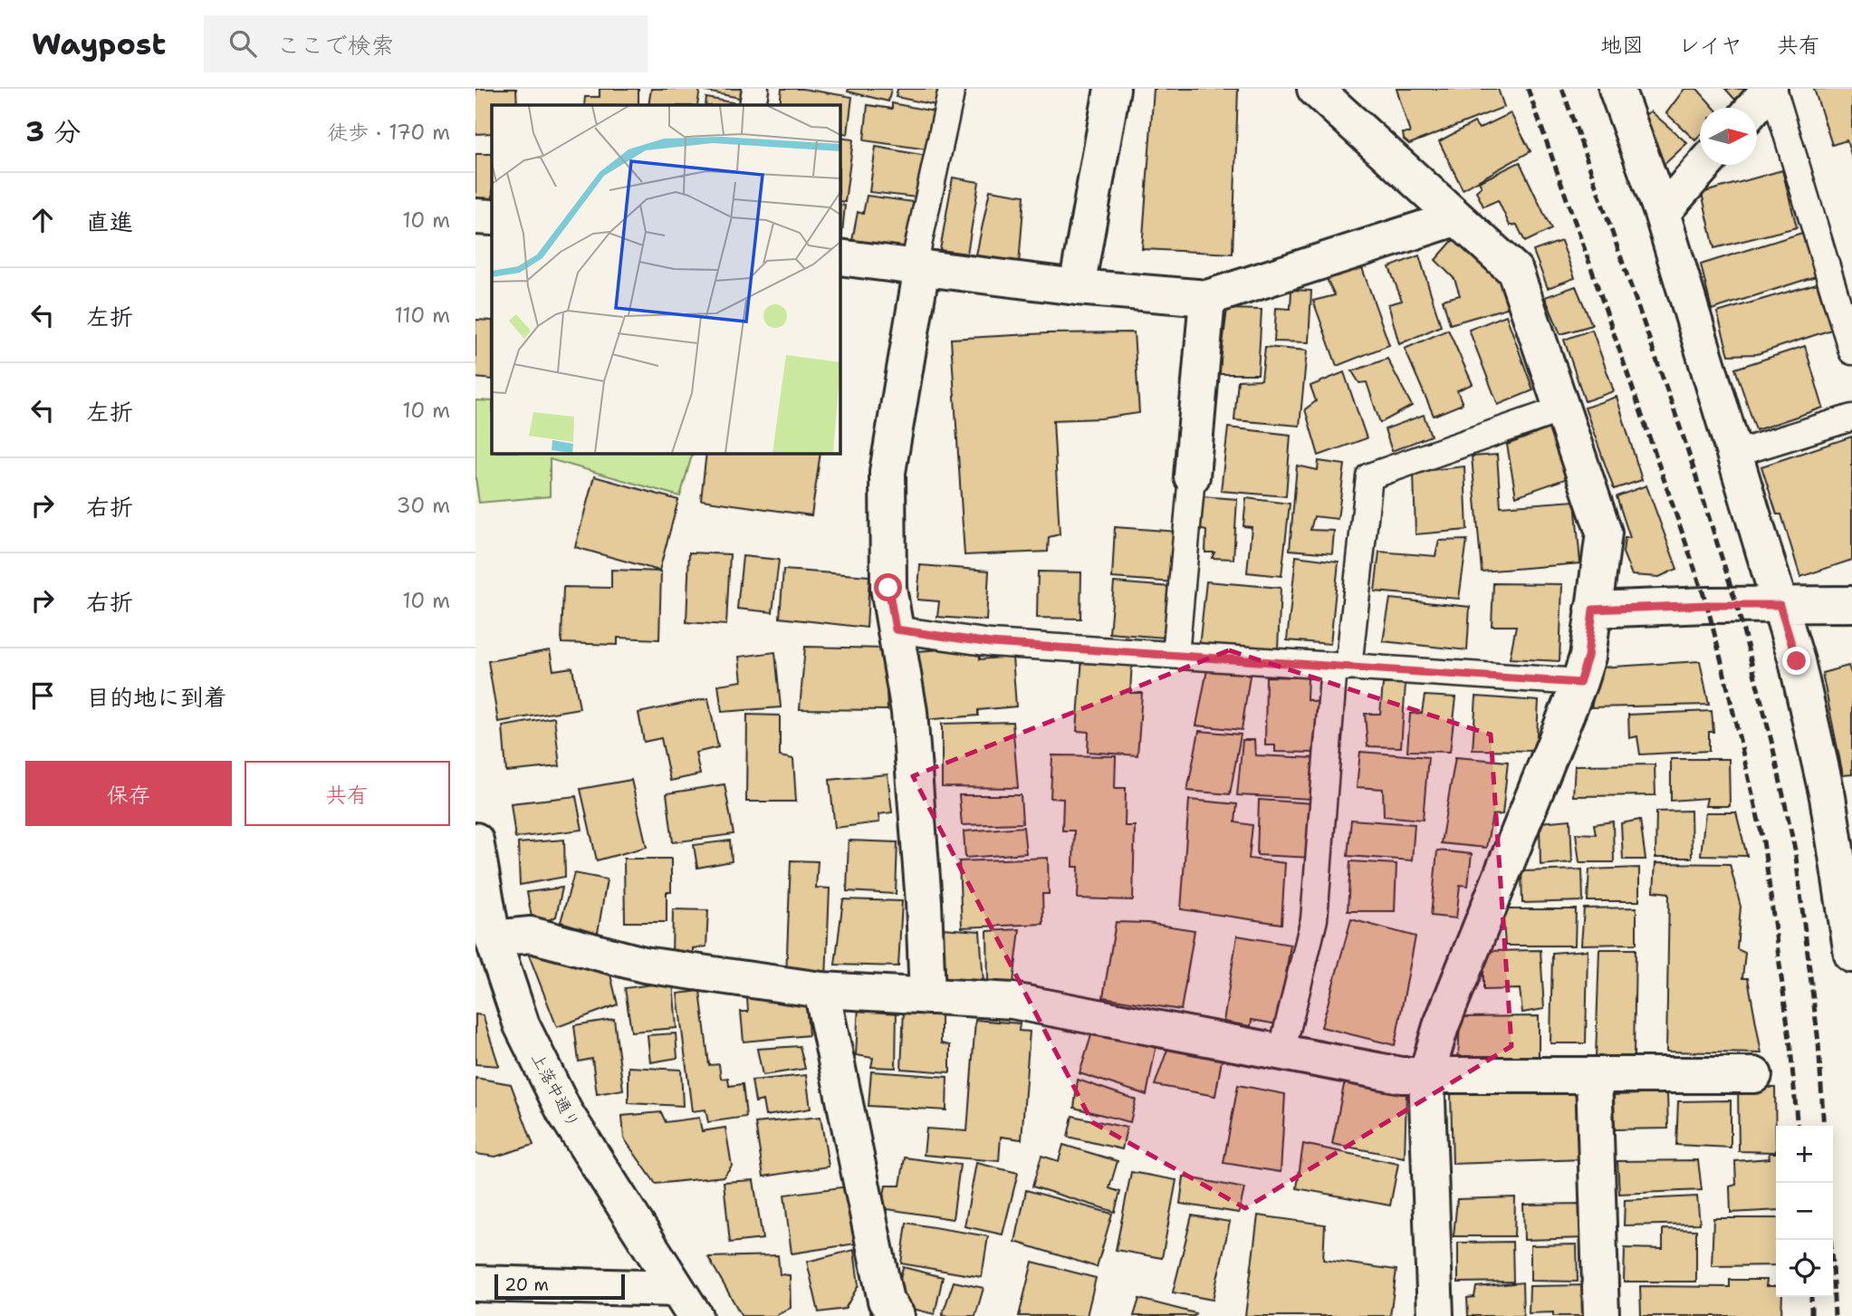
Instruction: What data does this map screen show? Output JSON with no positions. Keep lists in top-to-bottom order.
{
  "streets": {
    "street": ["上落中通り"]
  },
  "scale_bar": "20 m",
  "north": "right",
  "page": {
    "header": "Waypost",
    "search": "ここで検索",
    "nav": ["地図", "レイヤ", "共有"],
    "heading": ["3 分", "徒歩 · 170 m"],
    "list": [
      ["直進", "10 m"],
      ["左折", "110 m"],
      ["左折", "10 m"],
      ["右折", "30 m"],
      ["右折", "10 m"],
      "目的地に到着"
    ],
    "buttons": ["保存", "共有"],
    "map_buttons": ["+", "−"],
    "scale": "20 m"
  }
}
